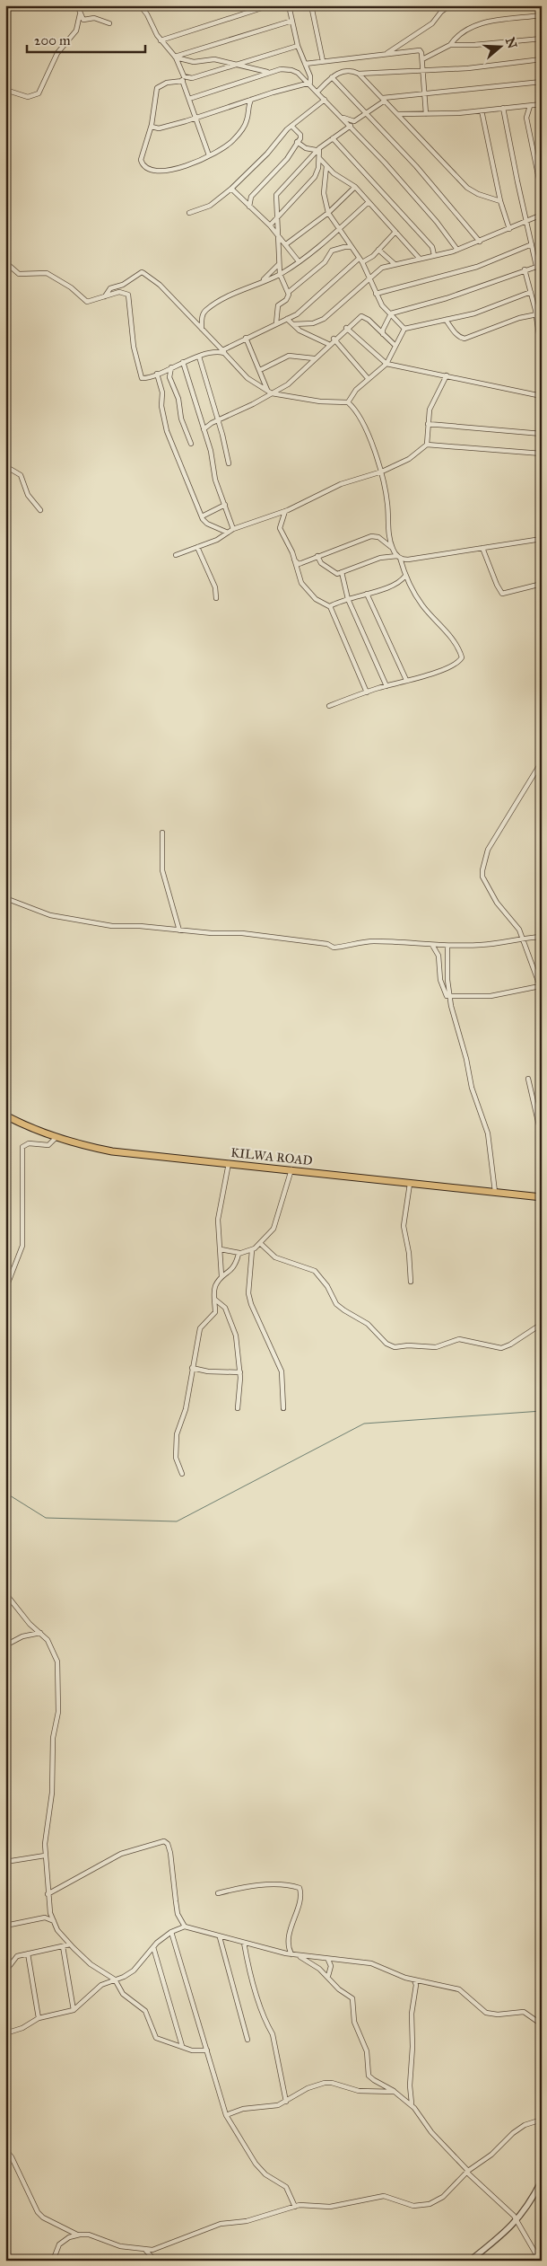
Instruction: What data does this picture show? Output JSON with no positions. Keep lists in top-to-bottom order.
{
  "streets": {
    "highway": ["KILWA ROAD"]
  },
  "scale_bar": "200 m",
  "north": "right"
}
